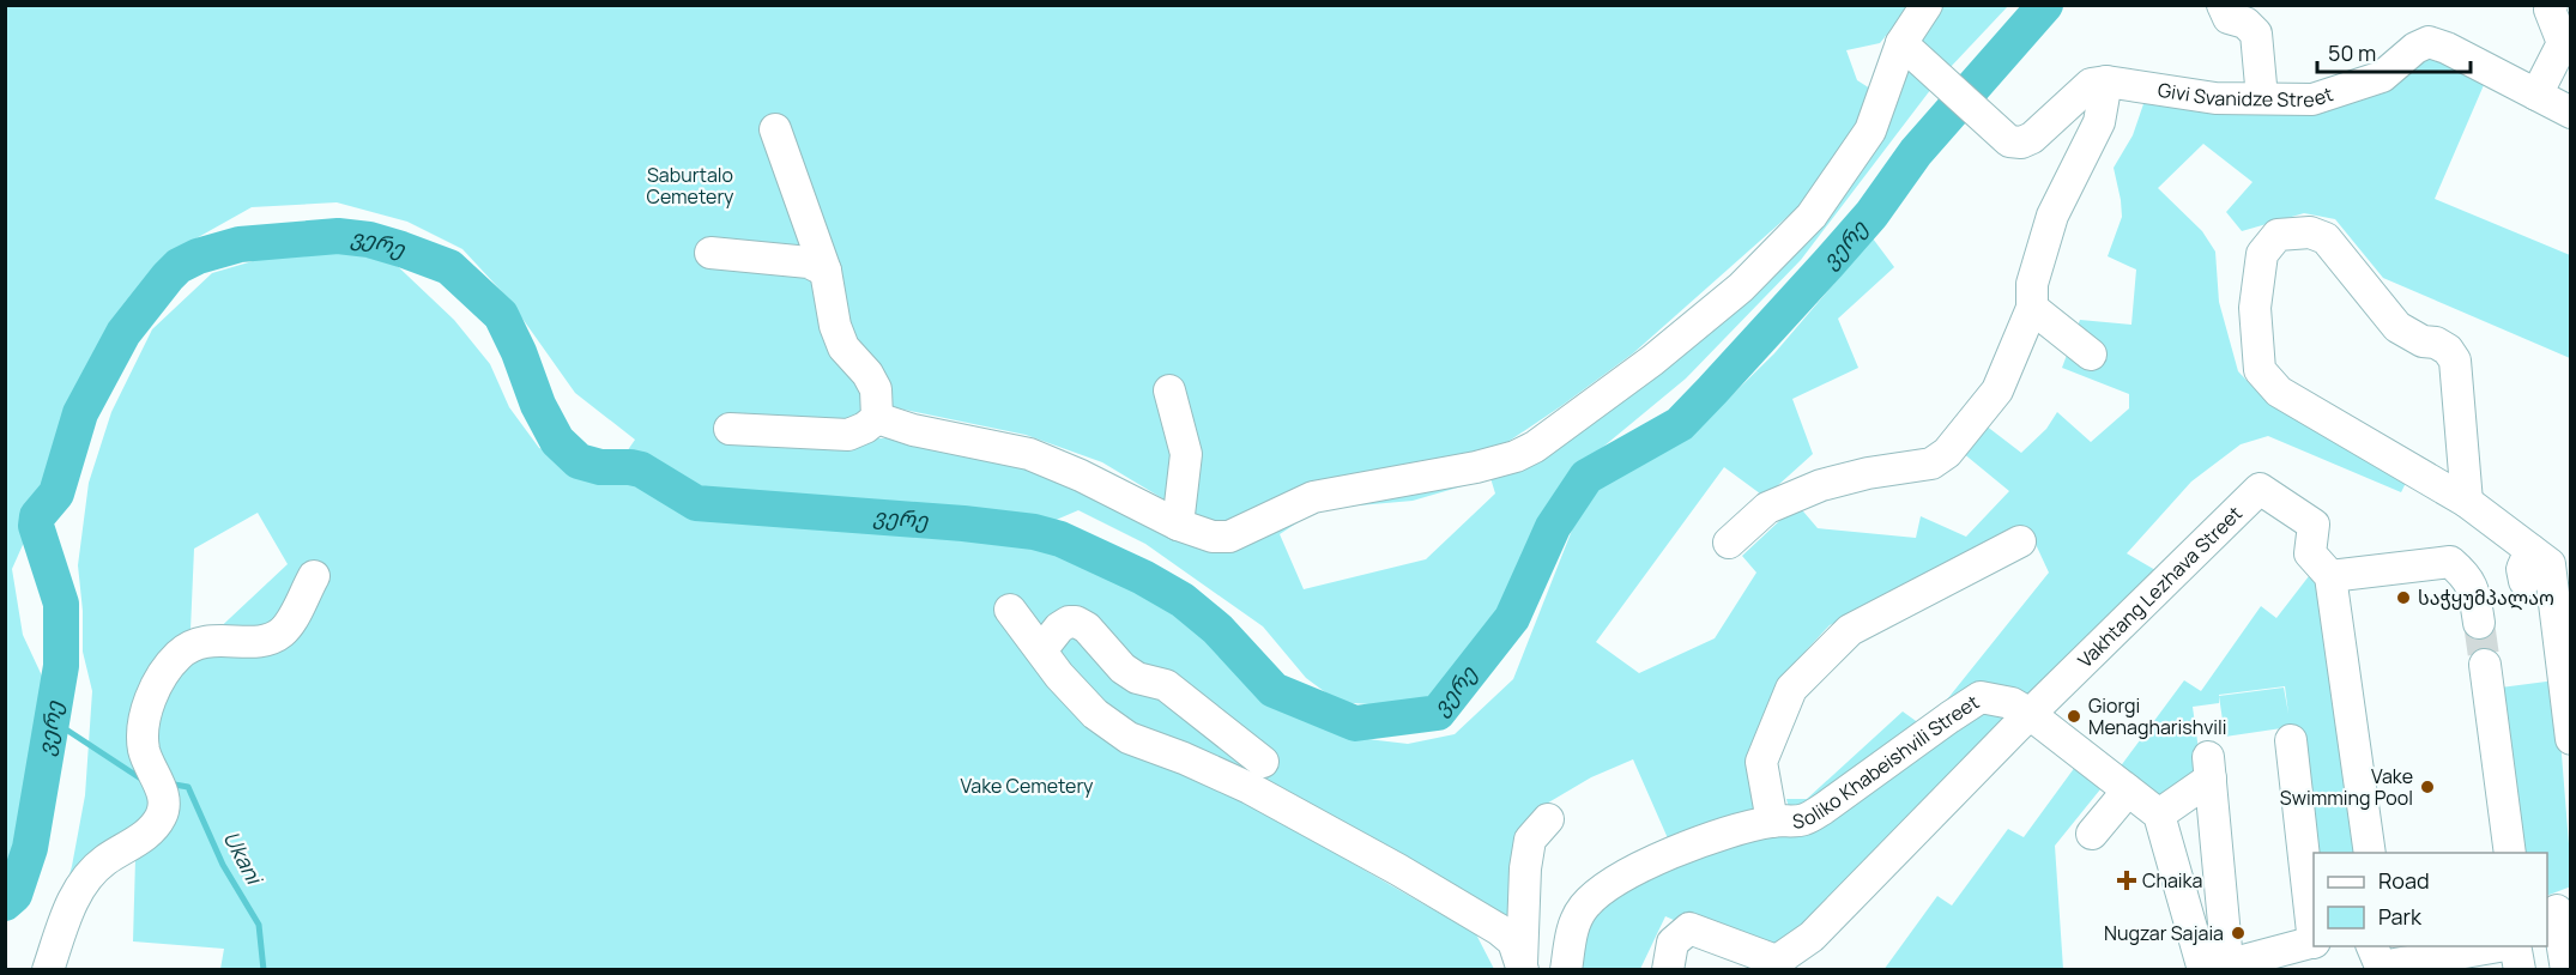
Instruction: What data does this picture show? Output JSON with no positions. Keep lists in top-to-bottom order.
{
  "streets": {
    "street": ["Givi Svanidze Street", "Vakhtang Lezhava Street", "Soliko Khabeishvili Street"]
  },
  "crossings": [
    ["Vakhtang Lezhava Street", "Soliko Khabeishvili Street"]
  ],
  "water": ["ვერე", "Ukani"],
  "parks": ["Saburtalo Cemetery", "Vake Cemetery"],
  "places": {
    "other": [
      "საჭყუმპალაო",
      "Giorgi Menagharishvili",
      "Vake Swimming Pool",
      "Nugzar Sajaia"
    ],
    "health": ["Chaika"]
  },
  "legend": ["Road", "Park"],
  "scale_bar": "50 m"
}
